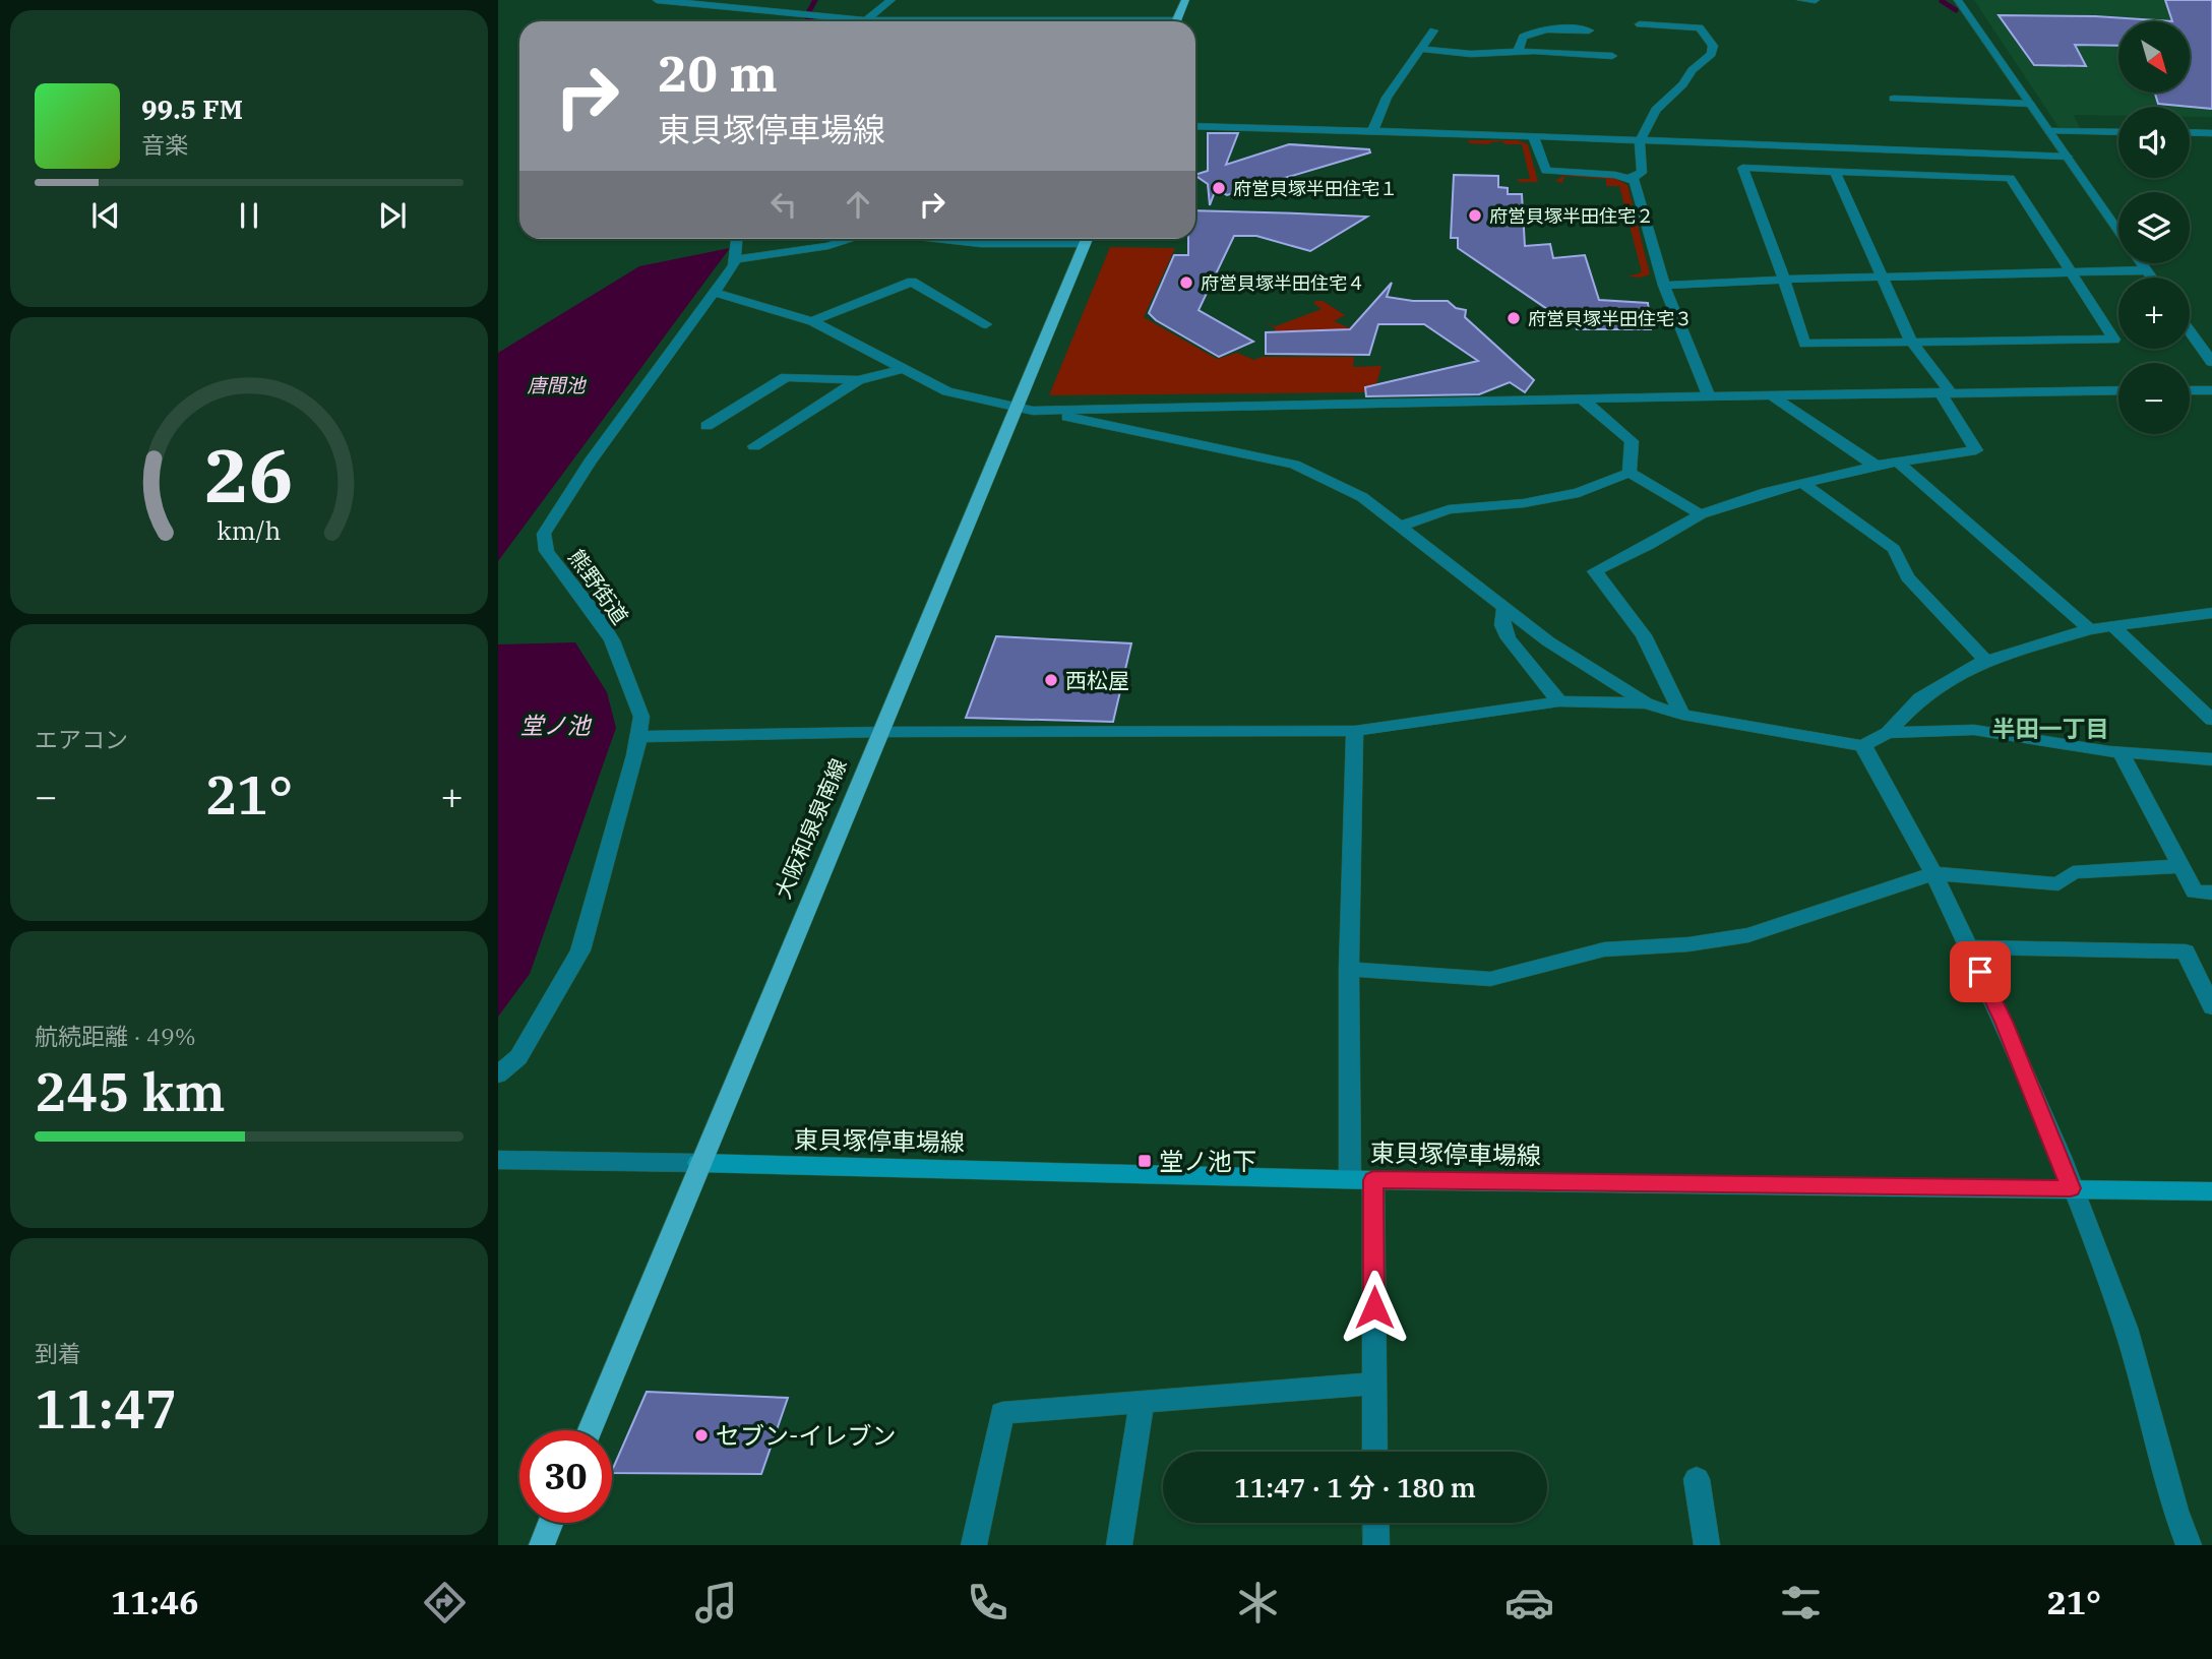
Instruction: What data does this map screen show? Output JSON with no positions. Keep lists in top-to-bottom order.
{
  "streets": {
    "main road": ["大阪和泉泉南線", "東貝塚停車場線"],
    "street": ["熊野街道"]
  },
  "crossings": [
    ["大阪和泉泉南線", "東貝塚停車場線"]
  ],
  "districts": ["半田一丁目"],
  "water": ["唐間池", "堂ノ池"],
  "places": {
    "other": [
      "府営貝塚半田住宅１",
      "府営貝塚半田住宅２",
      "府営貝塚半田住宅４",
      "府営貝塚半田住宅３",
      "西松屋",
      "セブン-イレブン"
    ],
    "transit": ["堂ノ池下"]
  },
  "north": "bottom right",
  "page": {
    "map_buttons": ["+", "−"],
    "turn": ["20 m", "東貝塚停車場線"],
    "song": ["99.5 FM", "音楽"],
    "tile": [
      "エアコン",
      ["航続距離 · 49%", "245 km"],
      ["到着", "11:47"]
    ],
    "heat": ["−", "21°", "+"],
    "limit": "30",
    "trip": "11:47 · 1 分 · 180 m",
    "tabs": ["11:46", "21°"],
    "gauge": ["26", "km/h"]
  }
}
